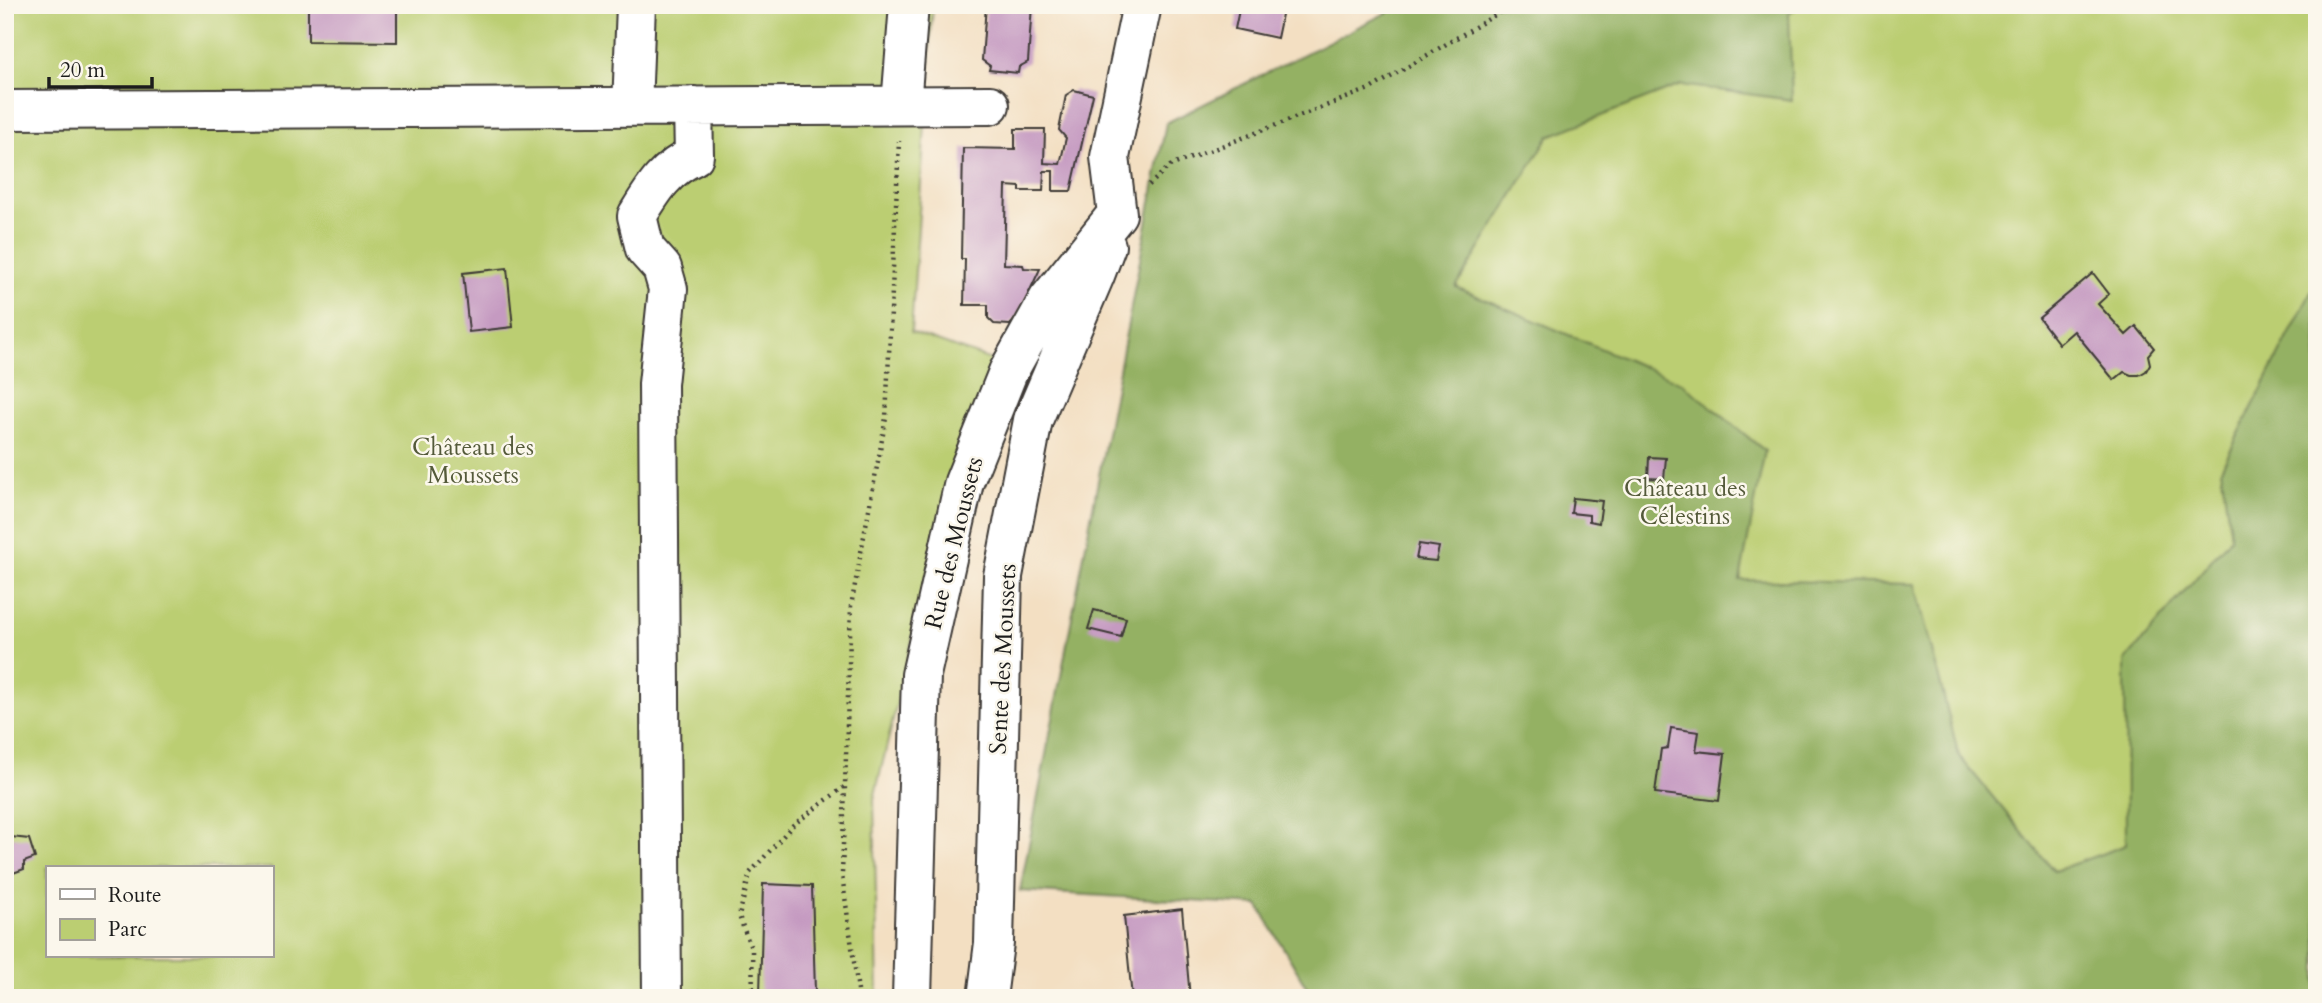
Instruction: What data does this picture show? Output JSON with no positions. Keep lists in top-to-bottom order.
{
  "streets": {
    "street": ["Rue des Moussets", "Sente des Moussets"]
  },
  "crossings": [
    ["Rue des Moussets", "Sente des Moussets"]
  ],
  "parks": ["Château des Moussets", "Château des Célestins"],
  "legend": ["Route", "Parc"],
  "scale_bar": "20 m"
}
